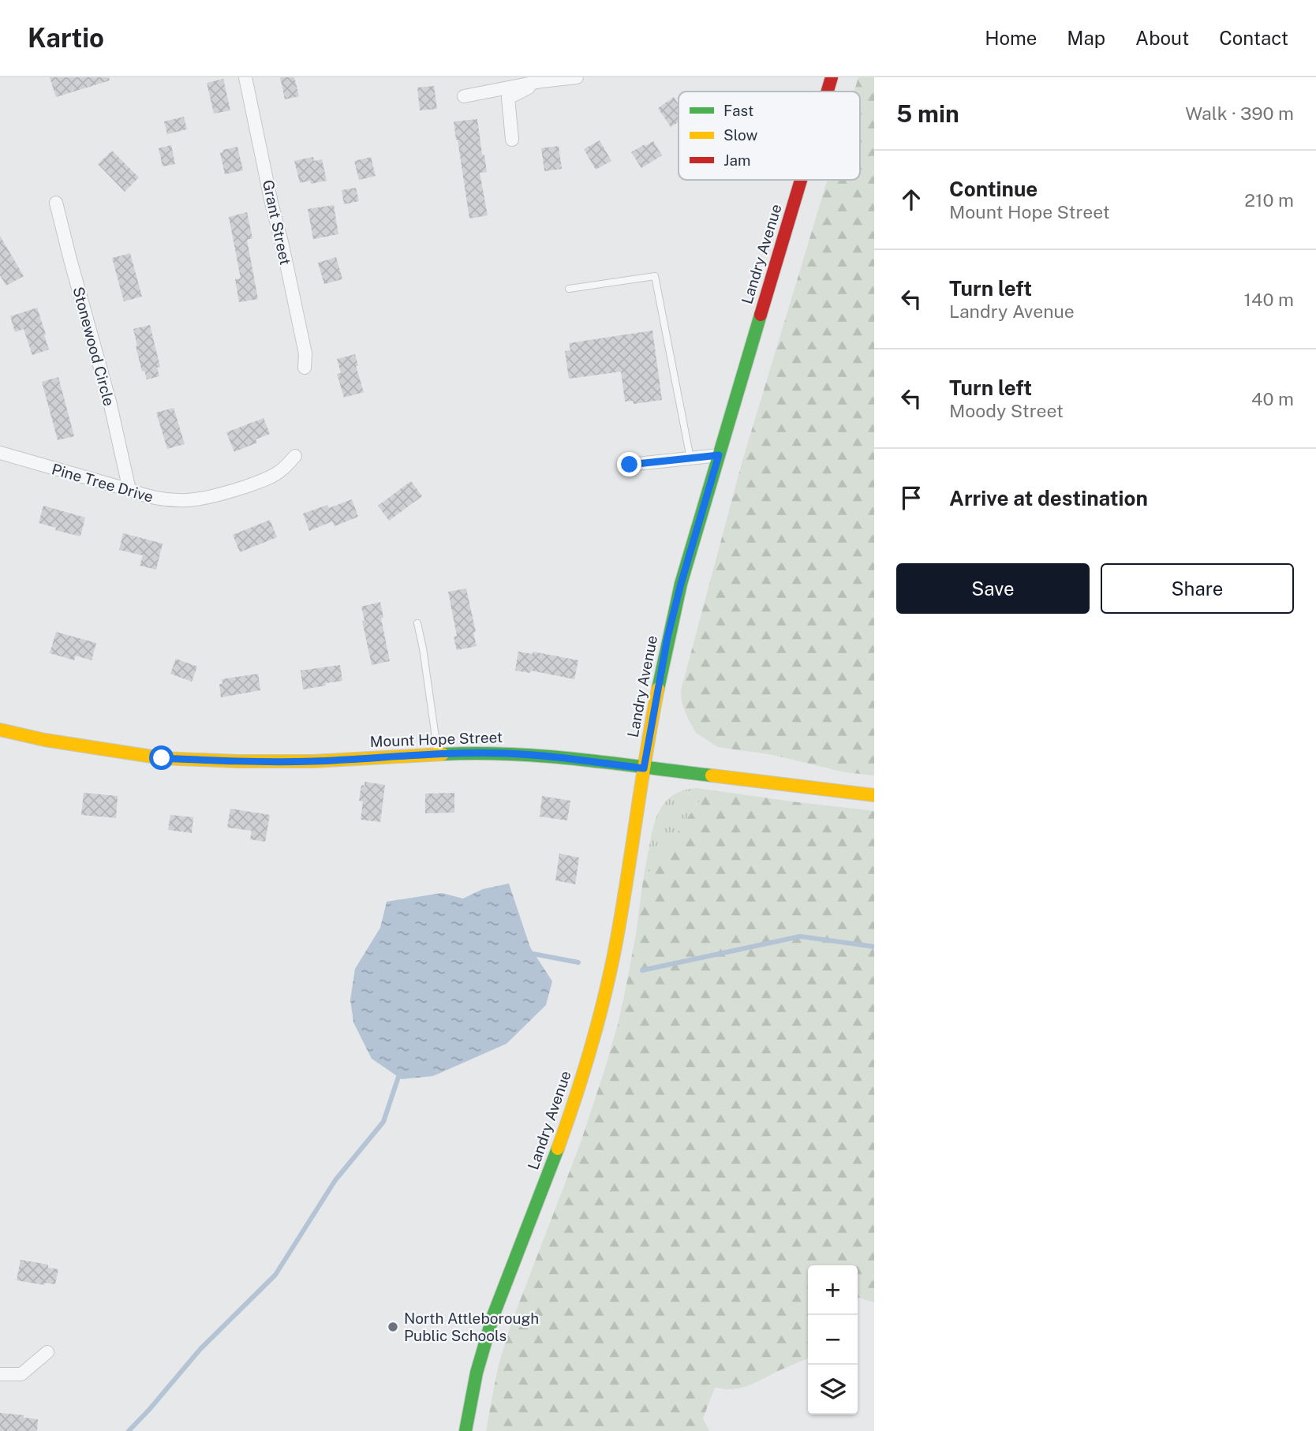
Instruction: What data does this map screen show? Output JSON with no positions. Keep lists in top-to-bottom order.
{
  "streets": {
    "street": [
      "Grant Street",
      "Landry Avenue",
      "Stonewood Circle",
      "Pine Tree Drive",
      "Mount Hope Street"
    ]
  },
  "crossings": [
    ["Landry Avenue", "Mount Hope Street"],
    ["Stonewood Circle", "Pine Tree Drive"]
  ],
  "places": ["North Attleborough Public Schools"],
  "legend": ["Fast", "Slow", "Jam"],
  "page": {
    "header": "Kartio",
    "nav": [
      "Home",
      "Map",
      "About",
      "Contact"
    ],
    "heading": ["5 min", "Walk · 390 m"],
    "list": [
      ["Continue", "Mount Hope Street", "210 m"],
      ["Turn left", "Landry Avenue", "140 m"],
      ["Turn left", "Moody Street", "40 m"],
      "Arrive at destination"
    ],
    "buttons": ["Save", "Share"],
    "map_buttons": ["+", "−"]
  }
}
